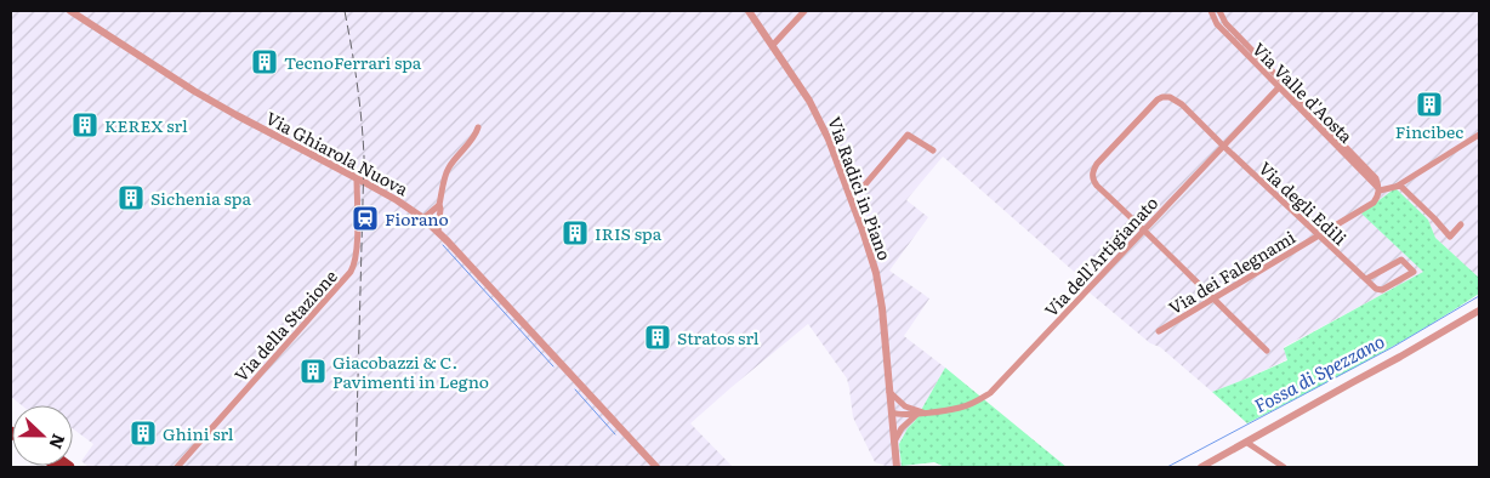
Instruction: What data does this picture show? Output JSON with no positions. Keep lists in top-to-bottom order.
{
  "streets": {
    "street": [
      "Via Valle d'Aosta",
      "Via Ghiarola Nuova",
      "Via Radici in Piano",
      "Via degli Edili",
      "Via dell'Artigianato",
      "Via dei Falegnami",
      "Via della Stazione"
    ]
  },
  "crossings": [
    ["Via Valle d'Aosta", "Via dell'Artigianato"],
    ["Via Ghiarola Nuova", "Via della Stazione"],
    ["Via Radici in Piano", "Via dell'Artigianato"],
    ["Via degli Edili", "Via dell'Artigianato"],
    ["Via degli Edili", "Via dei Falegnami"]
  ],
  "water": ["Fossa di Spezzano"],
  "places": {
    "building": [
      "TecnoFerrari spa",
      "Fincibec",
      "KEREX srl",
      "Sichenia spa",
      "IRIS spa",
      "Stratos srl",
      "Giacobazzi & C. Pavimenti in Legno",
      "Ghini srl"
    ],
    "station": ["Fiorano"]
  },
  "north": "right"
}
